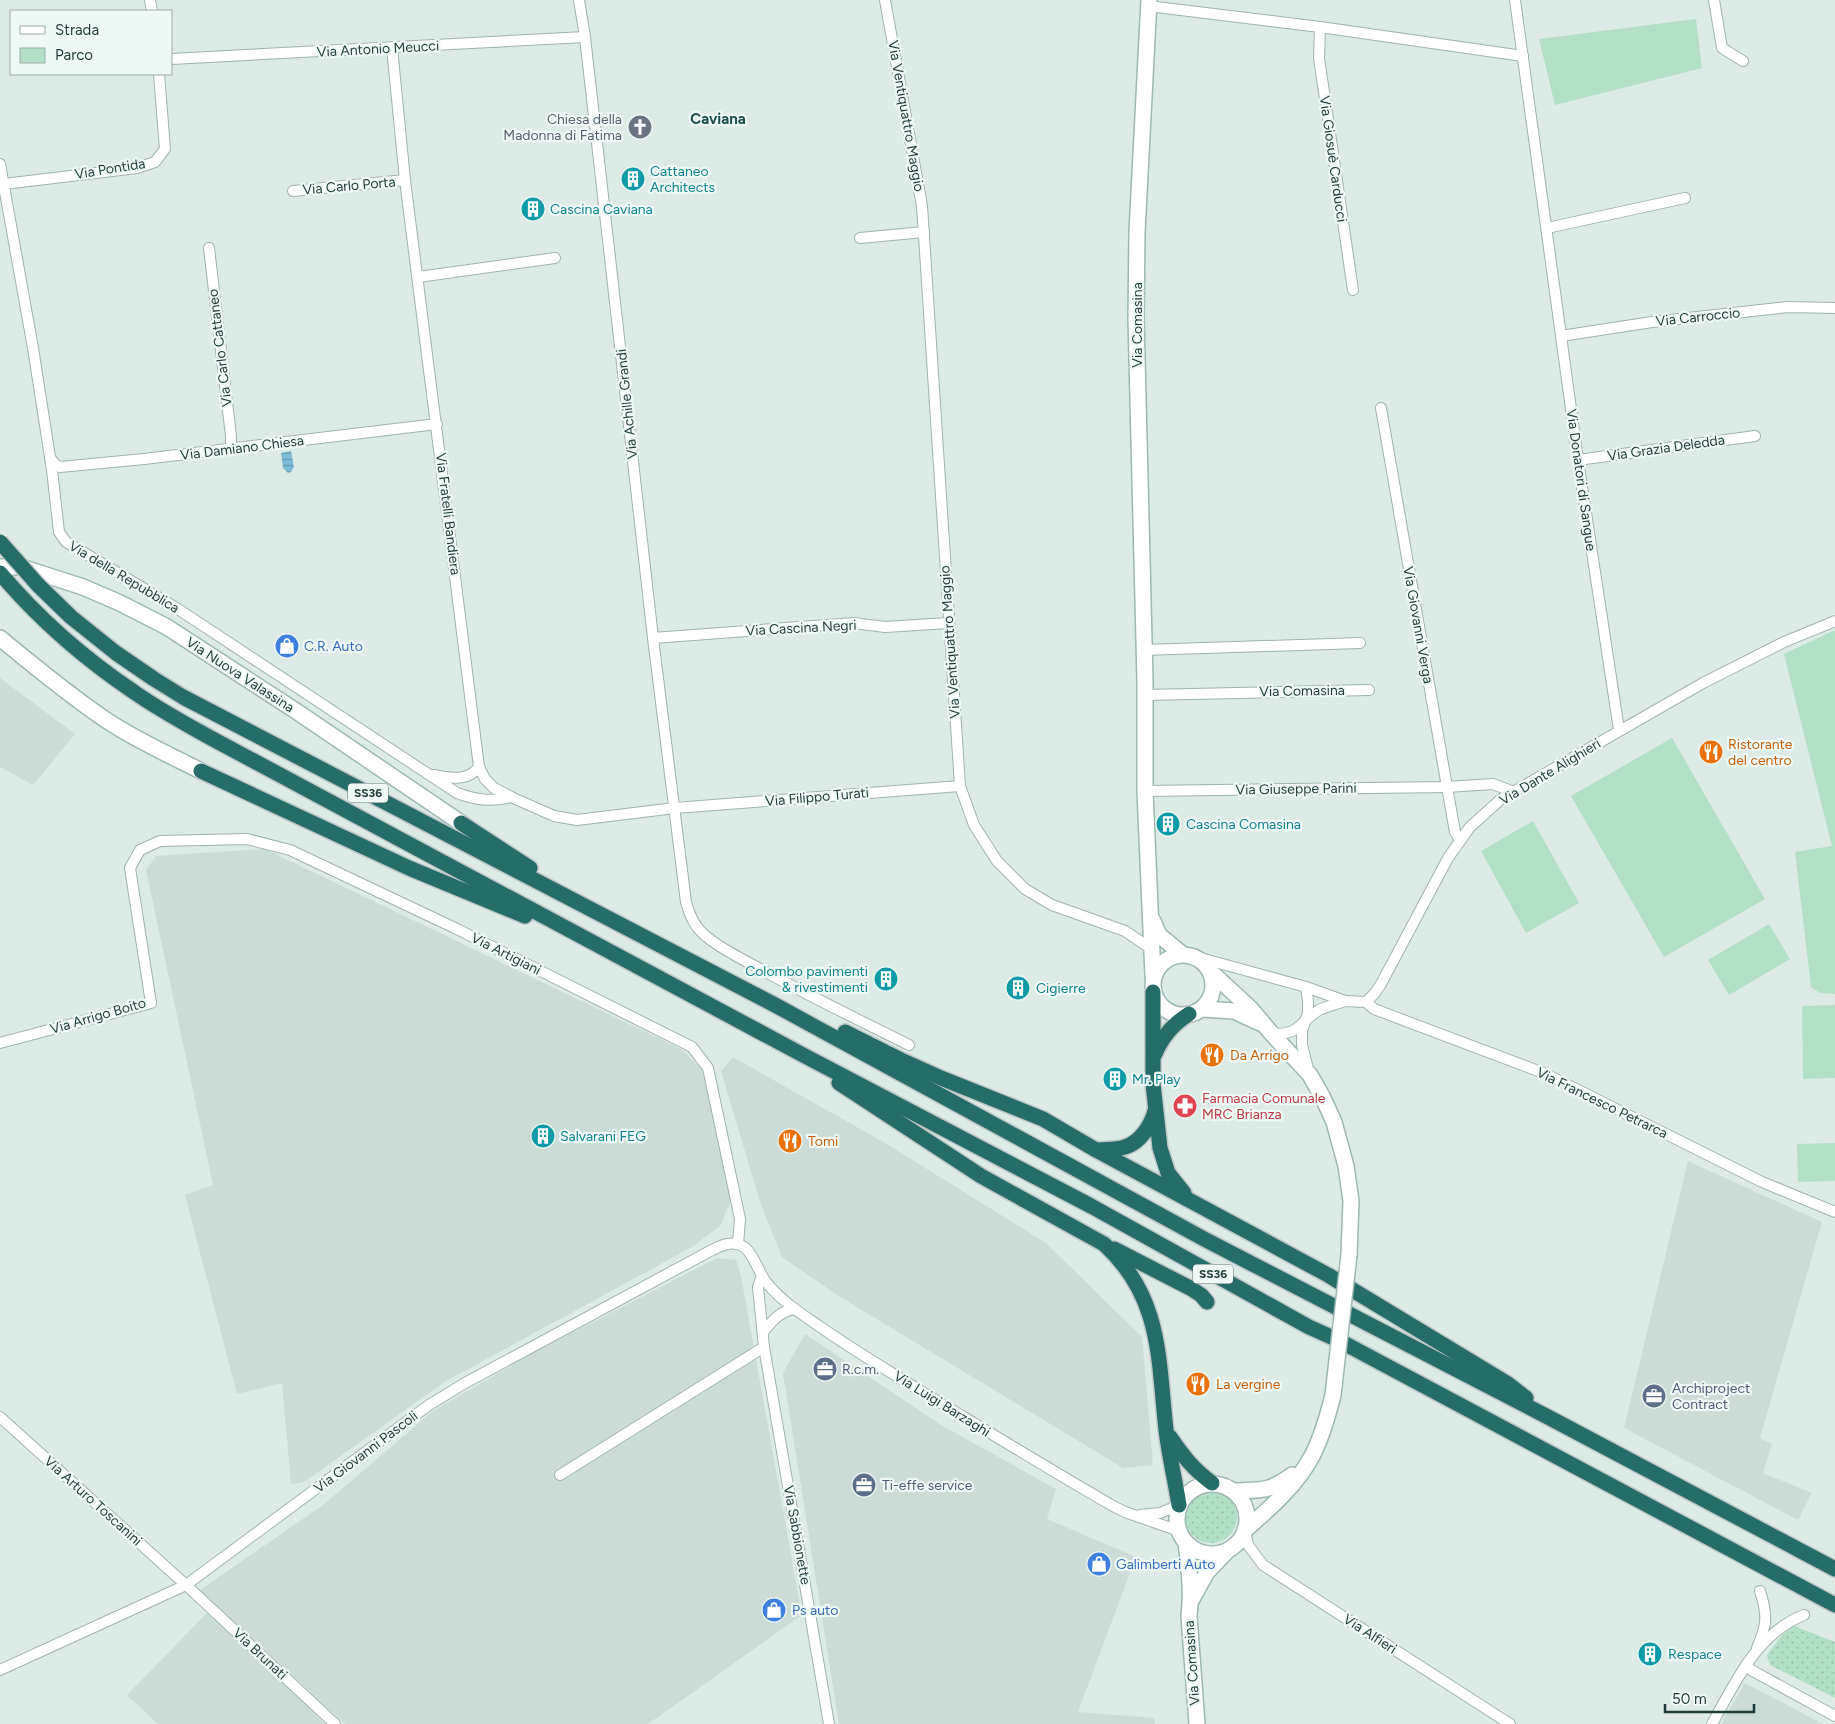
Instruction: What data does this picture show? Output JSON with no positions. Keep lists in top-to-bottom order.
{
  "streets": {
    "highway": ["SS36"],
    "main road": ["Via Comasina", "Via Nuova Valassina"],
    "street": [
      "Via Antonio Meucci",
      "Via Ventiquattro Maggio",
      "Via Giosuè Carducci",
      "Via Pontida",
      "Via Carlo Porta",
      "Via Carroccio",
      "Via Carlo Cattaneo",
      "Via Achille Grandi",
      "Via Damiano Chiesa",
      "Via Grazia Deledda",
      "Via Donatori di Sangue",
      "Via Fratelli Bandiera",
      "Via della Repubblica",
      "Via Giovanni Verga",
      "Via Cascina Negri",
      "Via Dante Alighieri",
      "Via Giuseppe Parini",
      "Via Filippo Turati",
      "Via Artigiani",
      "Via Arrigo Boito",
      "Via Francesco Petrarca",
      "Via Luigi Barzaghi",
      "Via Giovanni Pascoli",
      "Via Arturo Toscanini",
      "Via Sabbionette",
      "Via Alfieri",
      "Via Brunati"
    ]
  },
  "crossings": [
    ["Via Antonio Meucci", "Via Achille Grandi"],
    ["Via Antonio Meucci", "Via Fratelli Bandiera"],
    ["Via Ventiquattro Maggio", "Via Comasina"],
    ["Via Ventiquattro Maggio", "Via Cascina Negri"],
    ["Via Ventiquattro Maggio", "Via Filippo Turati"],
    ["Via Pontida", "Via della Repubblica"],
    ["Via Carlo Porta", "Via Fratelli Bandiera"],
    ["Via Carroccio", "Via Donatori di Sangue"],
    ["Via Comasina", "Via Giuseppe Parini"],
    ["Via Comasina", "Via Luigi Barzaghi"],
    ["Via Comasina", "Via Alfieri"],
    ["Via Carlo Cattaneo", "Via Damiano Chiesa"],
    ["Via Achille Grandi", "Via Fratelli Bandiera"],
    ["Via Achille Grandi", "Via Cascina Negri"],
    ["Via Achille Grandi", "Via Filippo Turati"],
    ["Via Damiano Chiesa", "Via Fratelli Bandiera"],
    ["Via Damiano Chiesa", "Via della Repubblica"],
    ["Via Grazia Deledda", "Via Donatori di Sangue"],
    ["Via Donatori di Sangue", "Via Dante Alighieri"],
    ["Via Fratelli Bandiera", "Via della Repubblica"],
    ["Via Fratelli Bandiera", "Via Filippo Turati"],
    ["Via Giovanni Verga", "Via Dante Alighieri"],
    ["Via Giovanni Verga", "Via Giuseppe Parini"],
    ["Via Nuova Valassina", "SS36"],
    ["Via Dante Alighieri", "Via Giuseppe Parini"],
    ["Via Dante Alighieri", "Via Francesco Petrarca"],
    ["Via Artigiani", "Via Arrigo Boito"],
    ["Via Artigiani", "Via Giovanni Pascoli"],
    ["Via Luigi Barzaghi", "Via Sabbionette"],
    ["Via Luigi Barzaghi", "Via Alfieri"],
    ["Via Giovanni Pascoli", "Via Arturo Toscanini"],
    ["Via Giovanni Pascoli", "Via Brunati"],
    ["Via Arturo Toscanini", "Via Brunati"]
  ],
  "districts": ["Caviana"],
  "places": {
    "church": ["Chiesa della Madonna di Fatima"],
    "building": [
      "Cattaneo Architects",
      "Cascina Caviana",
      "Cascina Comasina",
      "Colombo pavimenti & rivestimenti",
      "Cigierre",
      "Mr. Play",
      "Salvarani FEG",
      "Respace"
    ],
    "shop": ["C.R. Auto", "Galimberti Auto", "Ps auto"],
    "restaurant": [
      "Ristorante del centro",
      "Da Arrigo",
      "Tomi",
      "La vergine"
    ],
    "pharmacy": ["Farmacia Comunale MRC Brianza"],
    "office": ["R.c.m.", "Archiproject Contract", "Ti-effe service"]
  },
  "legend": ["Strada", "Parco"],
  "scale_bar": "50 m"
}
